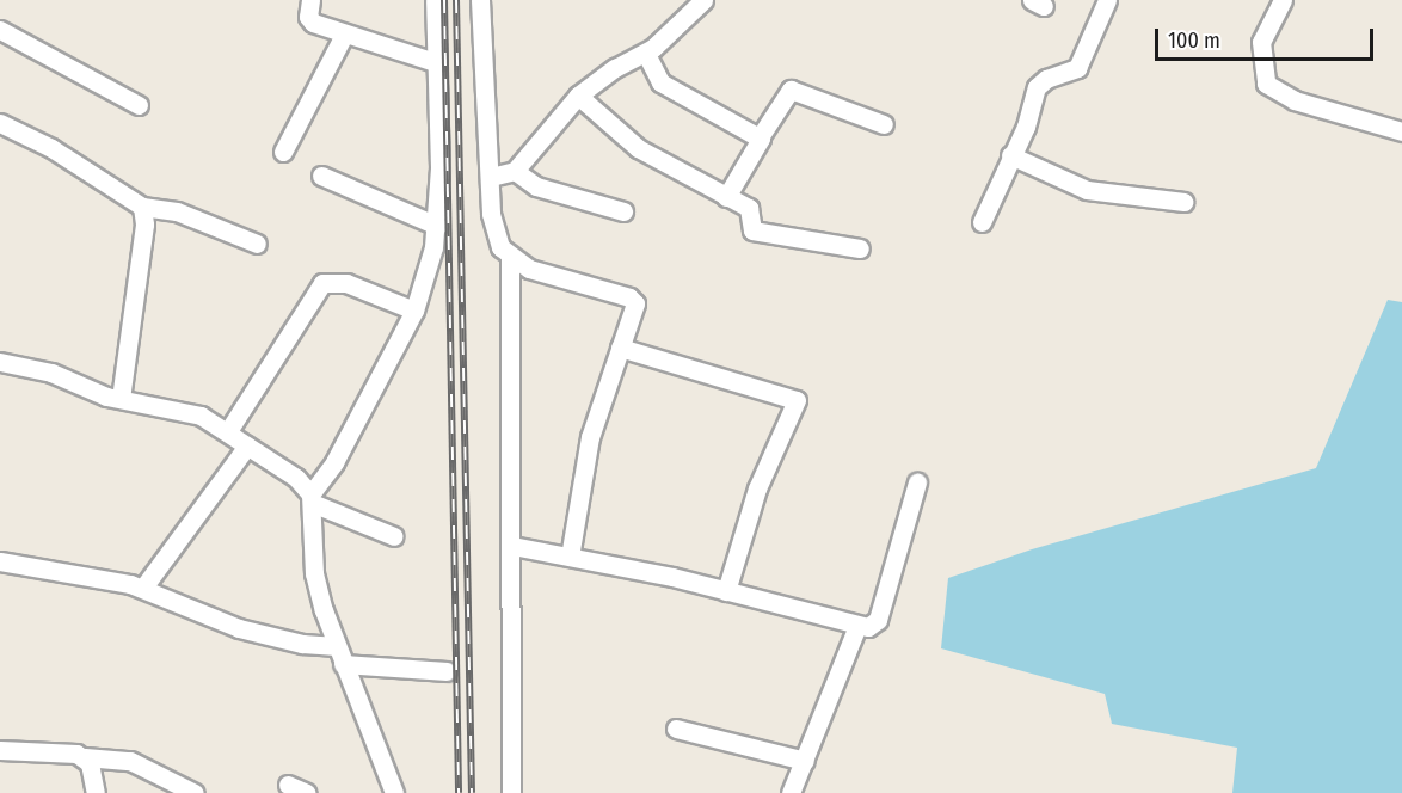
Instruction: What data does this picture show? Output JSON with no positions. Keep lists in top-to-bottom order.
{
  "scale_bar": "100 m"
}
